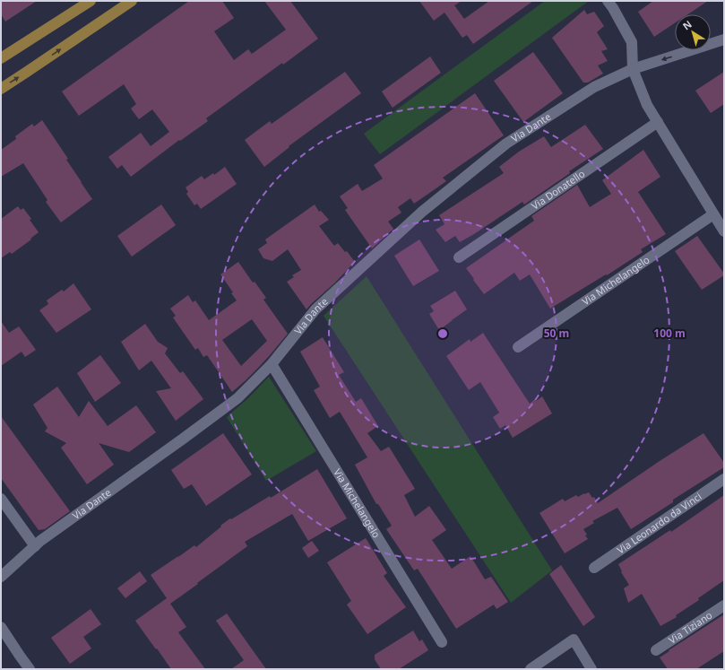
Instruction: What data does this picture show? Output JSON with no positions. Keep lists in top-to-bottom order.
{
  "streets": {
    "street": [
      "Via Dante",
      "Via Donatello",
      "Via Michelangelo",
      "Via Leonardo da Vinci",
      "Via Tiziano"
    ]
  },
  "crossings": [
    ["Via Dante", "Via Michelangelo"]
  ],
  "north": "top left",
  "rings": ["50 m", "100 m"]
}
